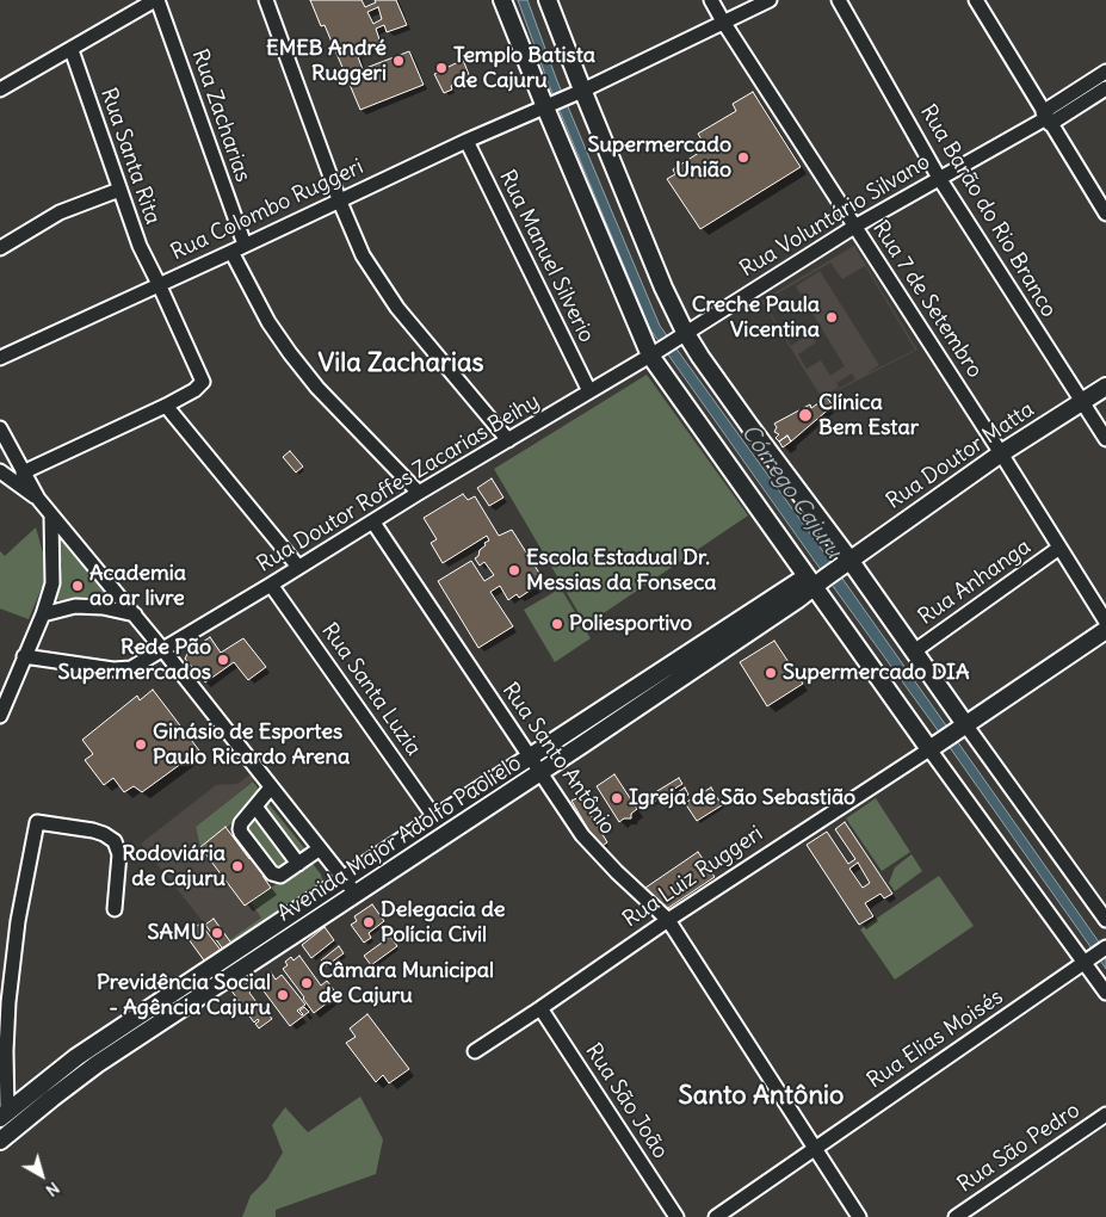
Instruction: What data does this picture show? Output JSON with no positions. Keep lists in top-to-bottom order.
{
  "streets": {
    "main road": ["Rua Doutor Matta", "Avenida Major Adolfo Paolielo"],
    "street": [
      "Rua Zacharias",
      "Rua Santa Rita",
      "Rua Colombo Ruggeri",
      "Rua Barão do Rio Branco",
      "Rua Voluntário Silvano",
      "Rua Manuel Silverio",
      "Rua 7 de Setembro",
      "Rua Doutor Roffes Zacarias Beihy",
      "Rua Anhanga",
      "Rua Santa Luzia",
      "Rua Santo Antônio",
      "Rua Luiz Ruggeri",
      "Rua Elias Moisés",
      "Rua São João",
      "Rua São Pedro"
    ]
  },
  "crossings": [
    ["Rua Zacharias", "Rua Colombo Ruggeri"],
    ["Rua Santa Rita", "Rua Colombo Ruggeri"],
    ["Rua Colombo Ruggeri", "Rua Manuel Silverio"],
    ["Rua Colombo Ruggeri", "Rua 7 de Setembro"],
    ["Rua Barão do Rio Branco", "Rua Voluntário Silvano"],
    ["Rua Barão do Rio Branco", "Rua Doutor Matta"],
    ["Rua Voluntário Silvano", "Rua 7 de Setembro"],
    ["Rua Voluntário Silvano", "Rua Doutor Roffes Zacarias Beihy"],
    ["Rua Manuel Silverio", "Rua Doutor Roffes Zacarias Beihy"],
    ["Rua 7 de Setembro", "Rua Doutor Matta"],
    ["Rua 7 de Setembro", "Rua Anhanga"],
    ["Rua Doutor Matta", "Avenida Major Adolfo Paolielo"],
    ["Rua Doutor Roffes Zacarias Beihy", "Rua Santa Luzia"],
    ["Rua Doutor Roffes Zacarias Beihy", "Rua Santo Antônio"],
    ["Rua Santa Luzia", "Avenida Major Adolfo Paolielo"],
    ["Rua Santo Antônio", "Avenida Major Adolfo Paolielo"],
    ["Rua Santo Antônio", "Rua Luiz Ruggeri"],
    ["Rua Santo Antônio", "Rua Elias Moisés"],
    ["Rua Luiz Ruggeri", "Rua São João"]
  ],
  "districts": ["Vila Zacharias", "Santo Antônio"],
  "water": ["Córrego Cajuru"],
  "places": [
    "EMEB André Ruggeri",
    "Templo Batista de Cajuru",
    "Supermercado União",
    "Creche Paula Vicentina",
    "Clínica Bem Estar",
    "Escola Estadual Dr. Messias da Fonseca",
    "Academia ao ar livre",
    "Poliesportivo",
    "Rede Pão Supermercados",
    "Supermercado DIA",
    "Ginásio de Esportes Paulo Ricardo Arena",
    "Igreja de São Sebastião",
    "Rodoviária de Cajuru",
    "Delegacia de Polícia Civil",
    "SAMU",
    "Câmara Municipal de Cajuru",
    "Previdência Social - Agência Cajuru"
  ],
  "north": "bottom right"
}
